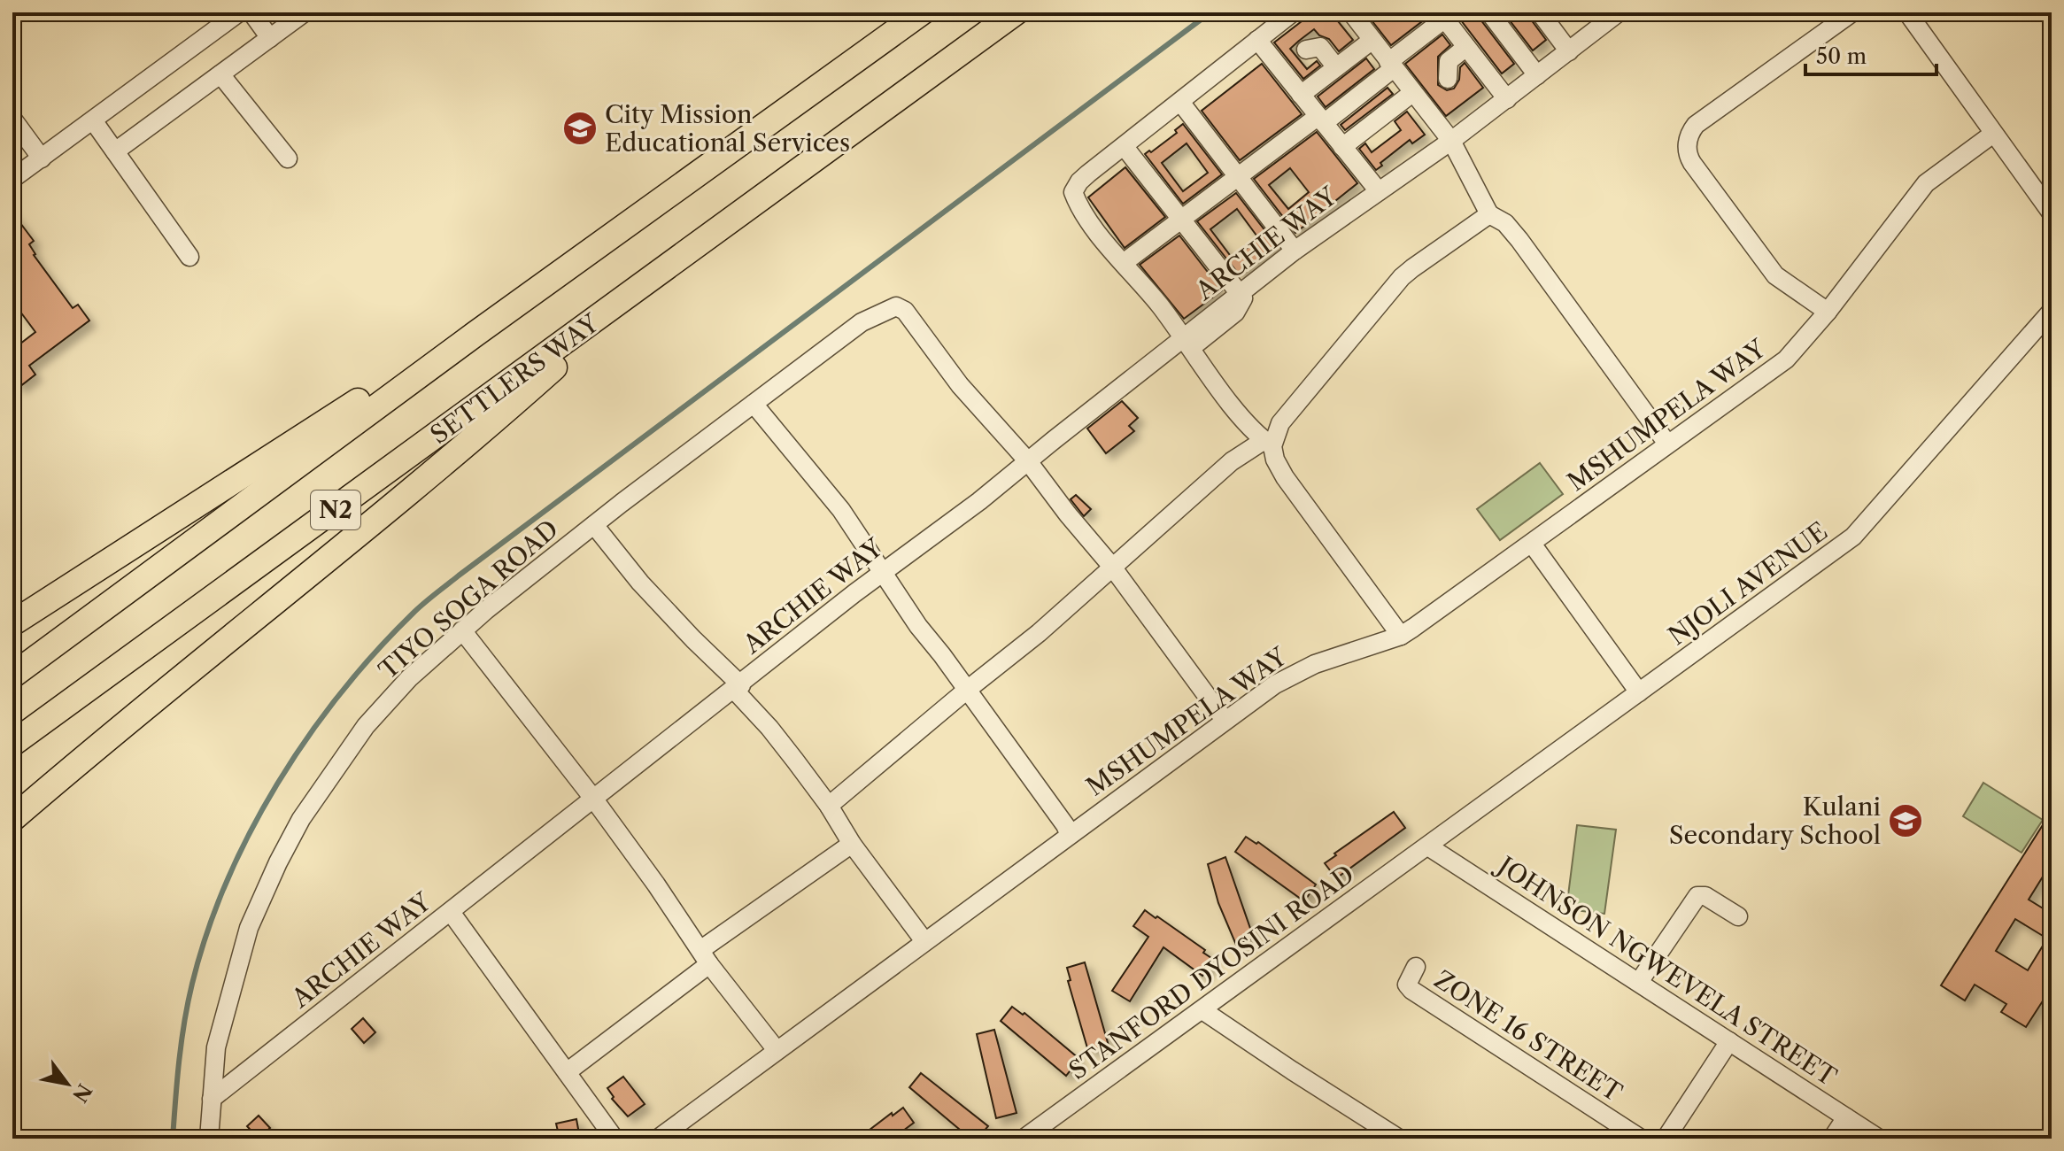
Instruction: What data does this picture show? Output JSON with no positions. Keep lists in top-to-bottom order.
{
  "streets": {
    "highway": ["SETTLERS WAY", "N2"],
    "street": [
      "ARCHIE WAY",
      "MSHUMPELA WAY",
      "NJOLI AVENUE",
      "TIYO SOGA ROAD",
      "JOHNSON NGWEVELA STREET",
      "STANFORD DYOSINI ROAD",
      "ZONE 16 STREET"
    ]
  },
  "crossings": [
    ["ARCHIE WAY", "TIYO SOGA ROAD"],
    ["NJOLI AVENUE", "JOHNSON NGWEVELA STREET"],
    ["NJOLI AVENUE", "STANFORD DYOSINI ROAD"],
    ["JOHNSON NGWEVELA STREET", "STANFORD DYOSINI ROAD"]
  ],
  "places": {
    "school or university": ["City Mission Educational Services", "Kulani Secondary School"]
  },
  "scale_bar": "50 m",
  "north": "bottom right"
}
